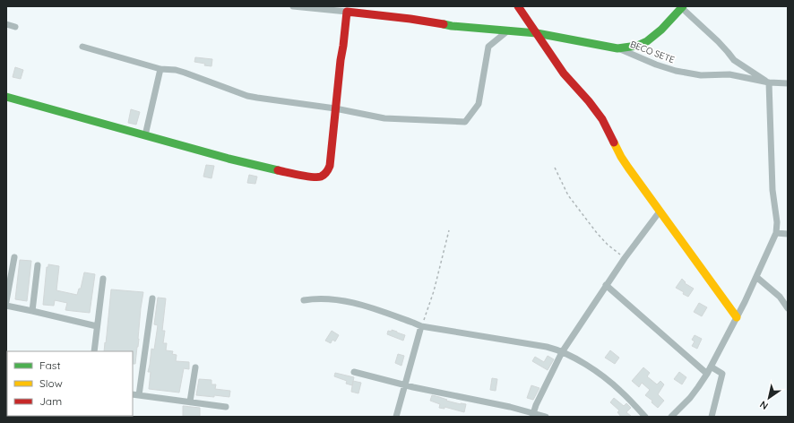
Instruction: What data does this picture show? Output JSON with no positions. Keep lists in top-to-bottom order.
{
  "streets": {
    "street": ["BECO SETE"]
  },
  "legend": ["Fast", "Slow", "Jam"],
  "north": "bottom left"
}
